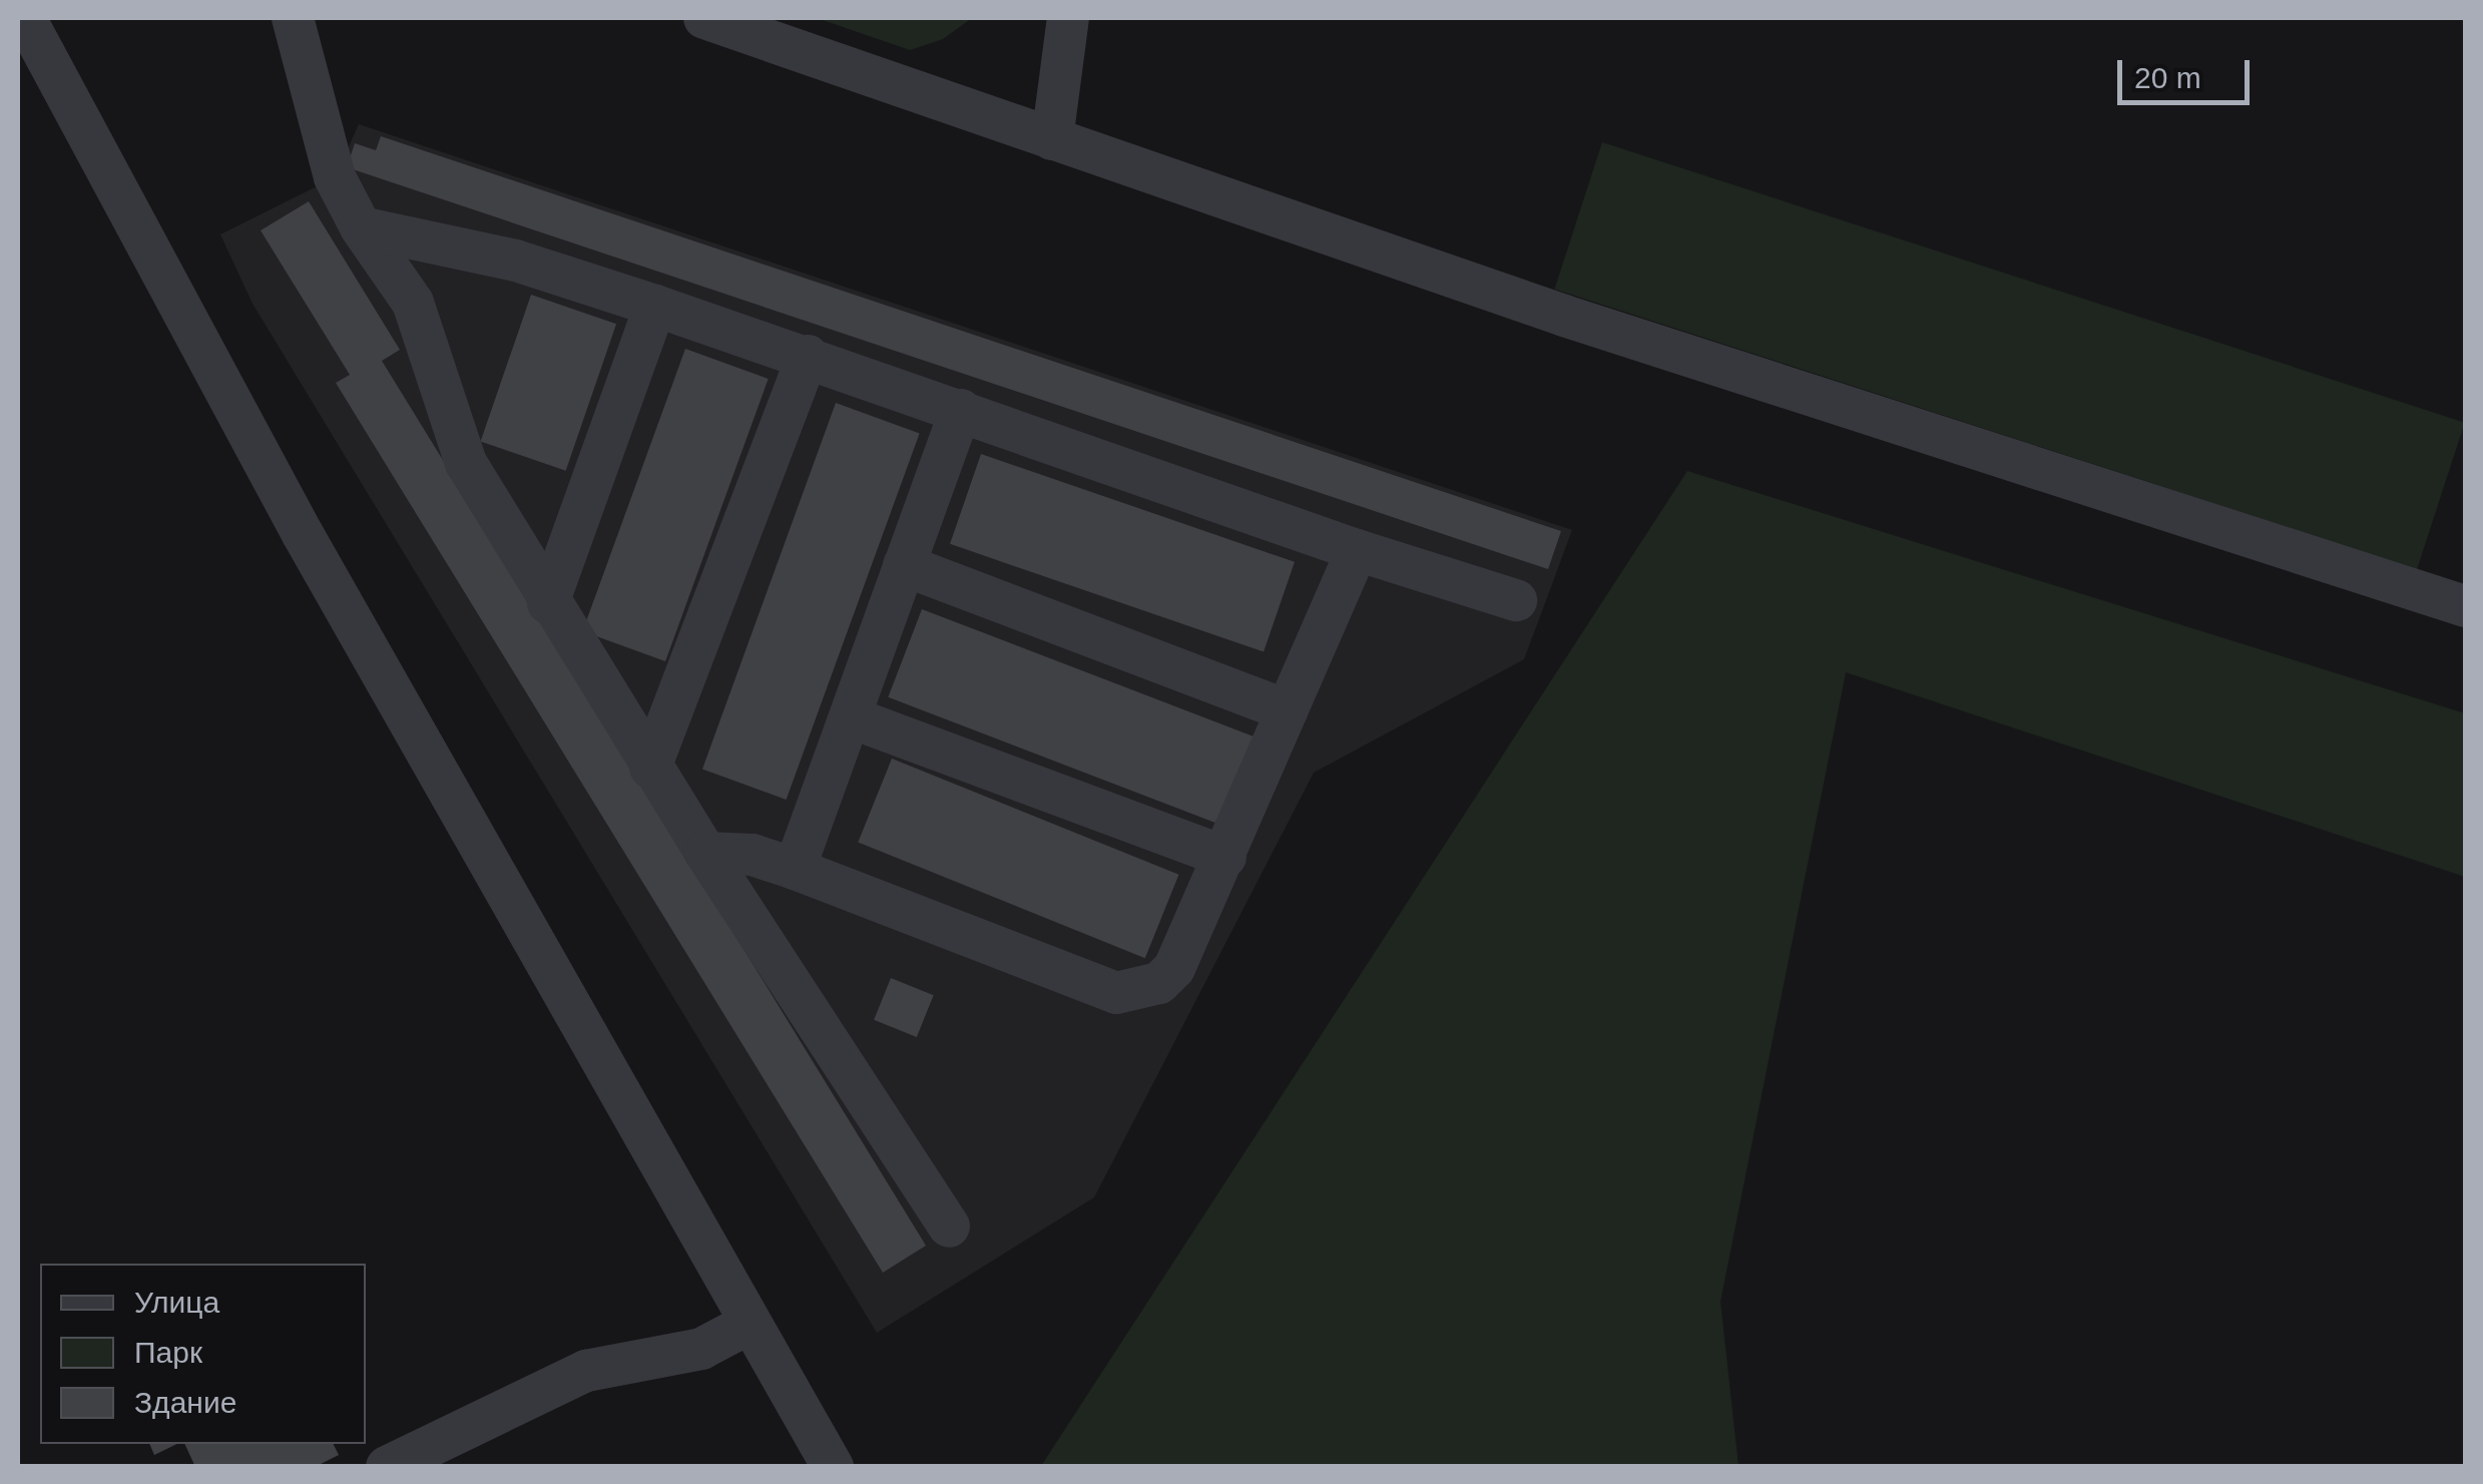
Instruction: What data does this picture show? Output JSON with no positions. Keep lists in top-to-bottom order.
{
  "legend": ["Улица", "Парк", "Здание"],
  "scale_bar": "20 m"
}
